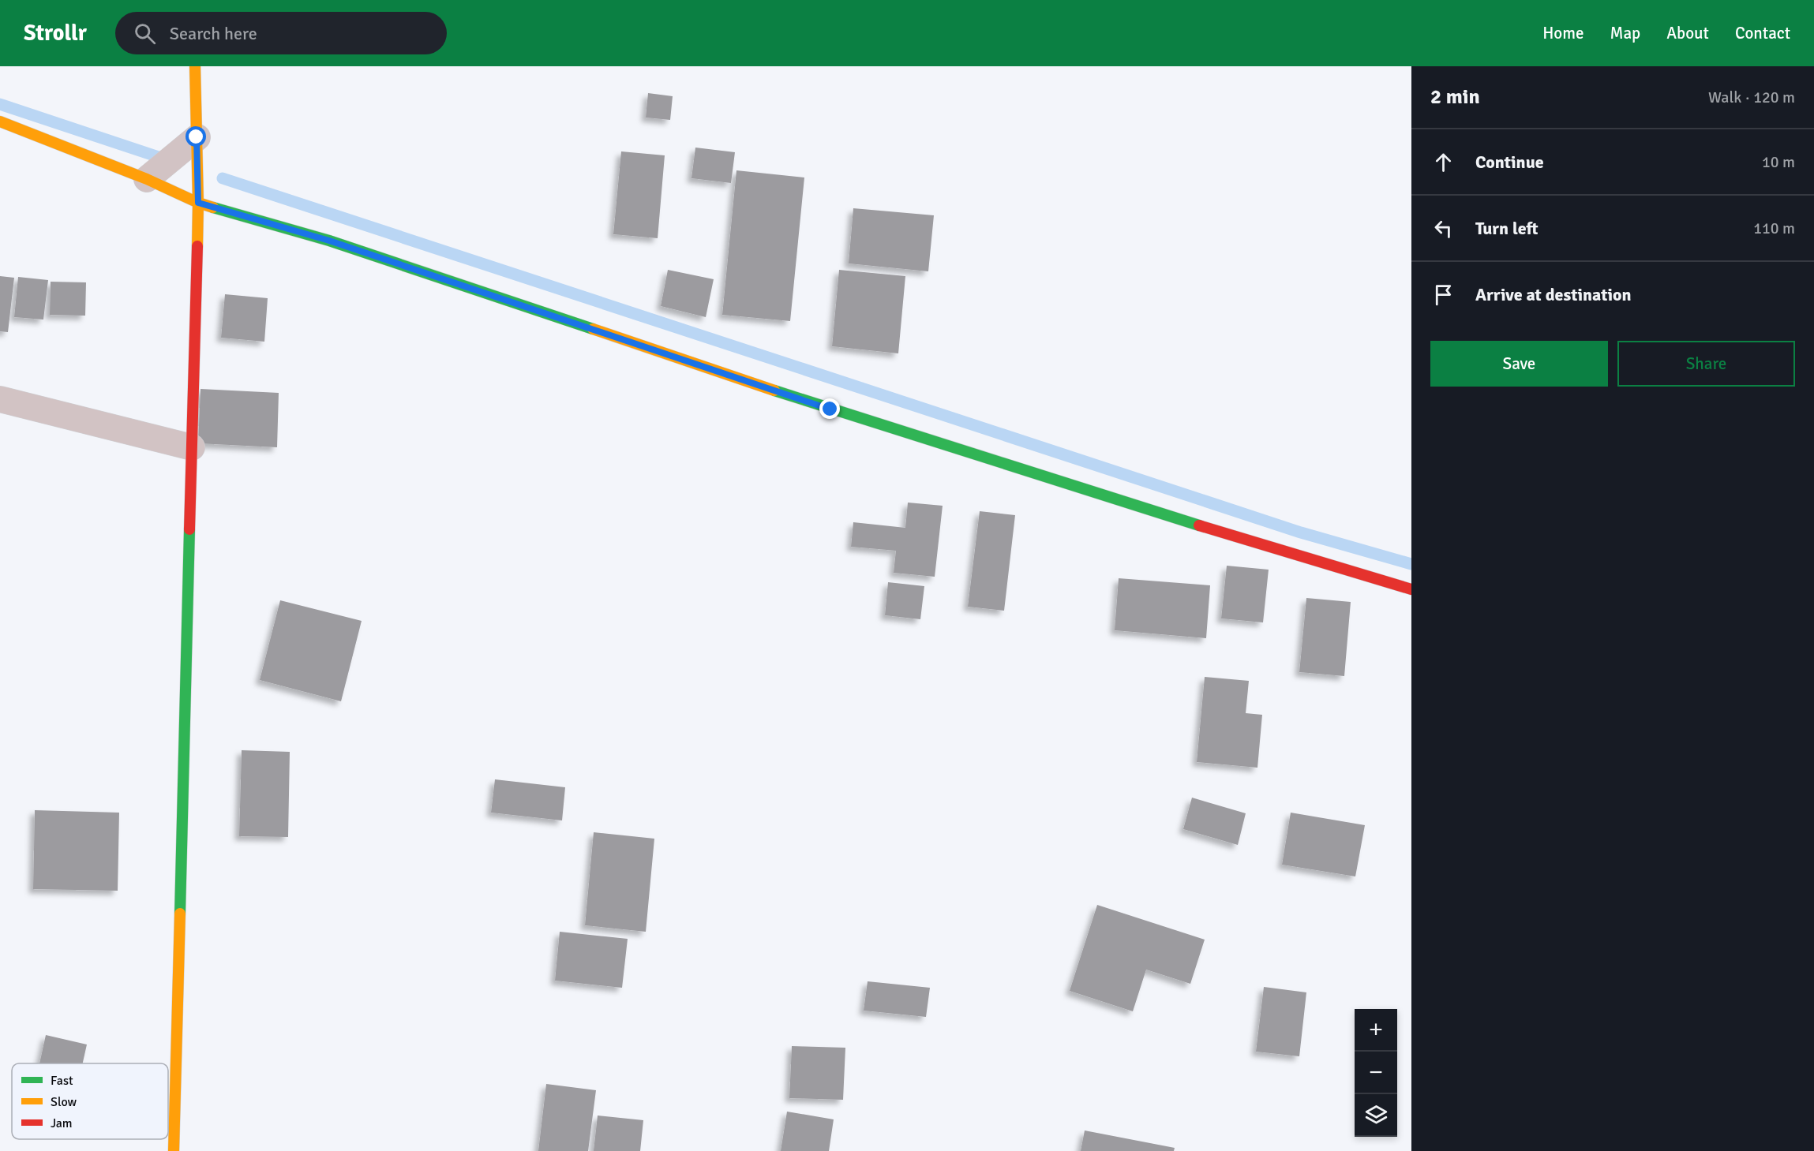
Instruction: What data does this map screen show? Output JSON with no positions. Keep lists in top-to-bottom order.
{
  "legend": ["Fast", "Slow", "Jam"],
  "page": {
    "header": "Strollr",
    "search": "Search here",
    "nav": [
      "Home",
      "Map",
      "About",
      "Contact"
    ],
    "heading": ["2 min", "Walk · 120 m"],
    "list": [
      ["Continue", "10 m"],
      ["Turn left", "110 m"],
      "Arrive at destination"
    ],
    "buttons": ["Save", "Share"],
    "map_buttons": ["+", "−"]
  }
}
